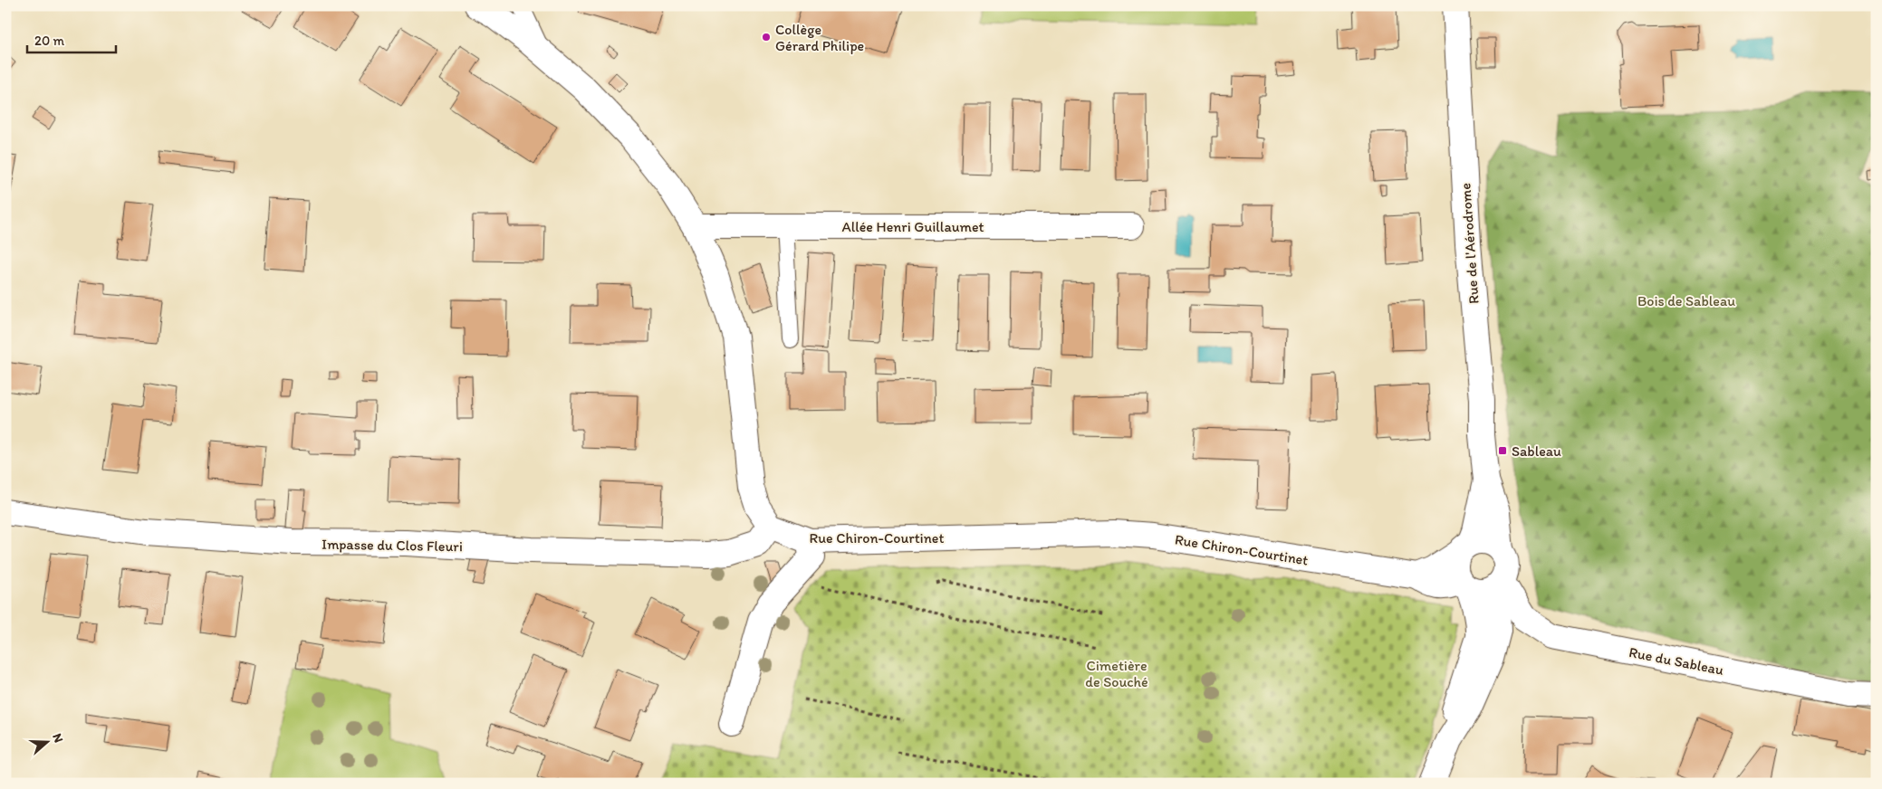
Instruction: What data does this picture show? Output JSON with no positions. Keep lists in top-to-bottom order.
{
  "streets": {
    "street": [
      "Allée Henri Guillaumet",
      "Rue de l'Aérodrome",
      "Rue Chiron-Courtinet",
      "Impasse du Clos Fleuri",
      "Rue du Sableau"
    ]
  },
  "crossings": [
    ["Rue de l'Aérodrome", "Rue Chiron-Courtinet"],
    ["Rue de l'Aérodrome", "Rue du Sableau"],
    ["Rue Chiron-Courtinet", "Impasse du Clos Fleuri"],
    ["Rue Chiron-Courtinet", "Rue du Sableau"]
  ],
  "parks": ["Bois de Sableau", "Cimetière de Souché"],
  "places": {
    "other": ["Collège Gérard Philipe"],
    "transit": ["Sableau"]
  },
  "scale_bar": "20 m",
  "north": "right"
}
